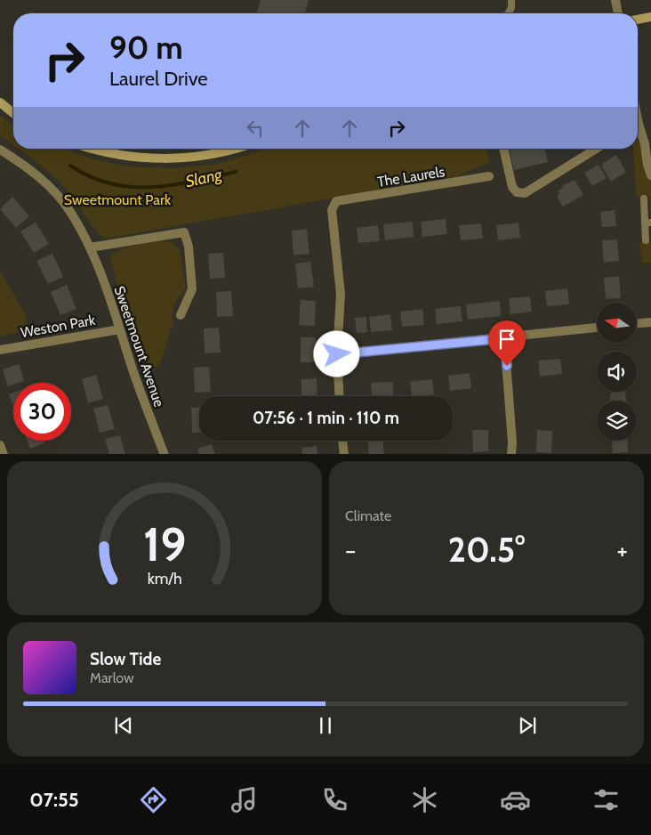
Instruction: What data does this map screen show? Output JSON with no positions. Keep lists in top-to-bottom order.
{
  "streets": {
    "street": ["The Laurels", "Weston Park", "Sweetmount Avenue"]
  },
  "crossings": [
    ["Weston Park", "Sweetmount Avenue"]
  ],
  "water": ["Slang"],
  "parks": ["Sweetmount Park"],
  "north": "left",
  "page": {
    "turn": ["90 m", "Laurel Drive"],
    "limit": "30",
    "trip": "07:56 · 1 min · 110 m",
    "tile": "Climate",
    "heat": ["−", "20.5°", "+"],
    "song": ["Slow Tide", "Marlow"],
    "tabs": "07:55",
    "gauge": ["19", "km/h"]
  }
}
